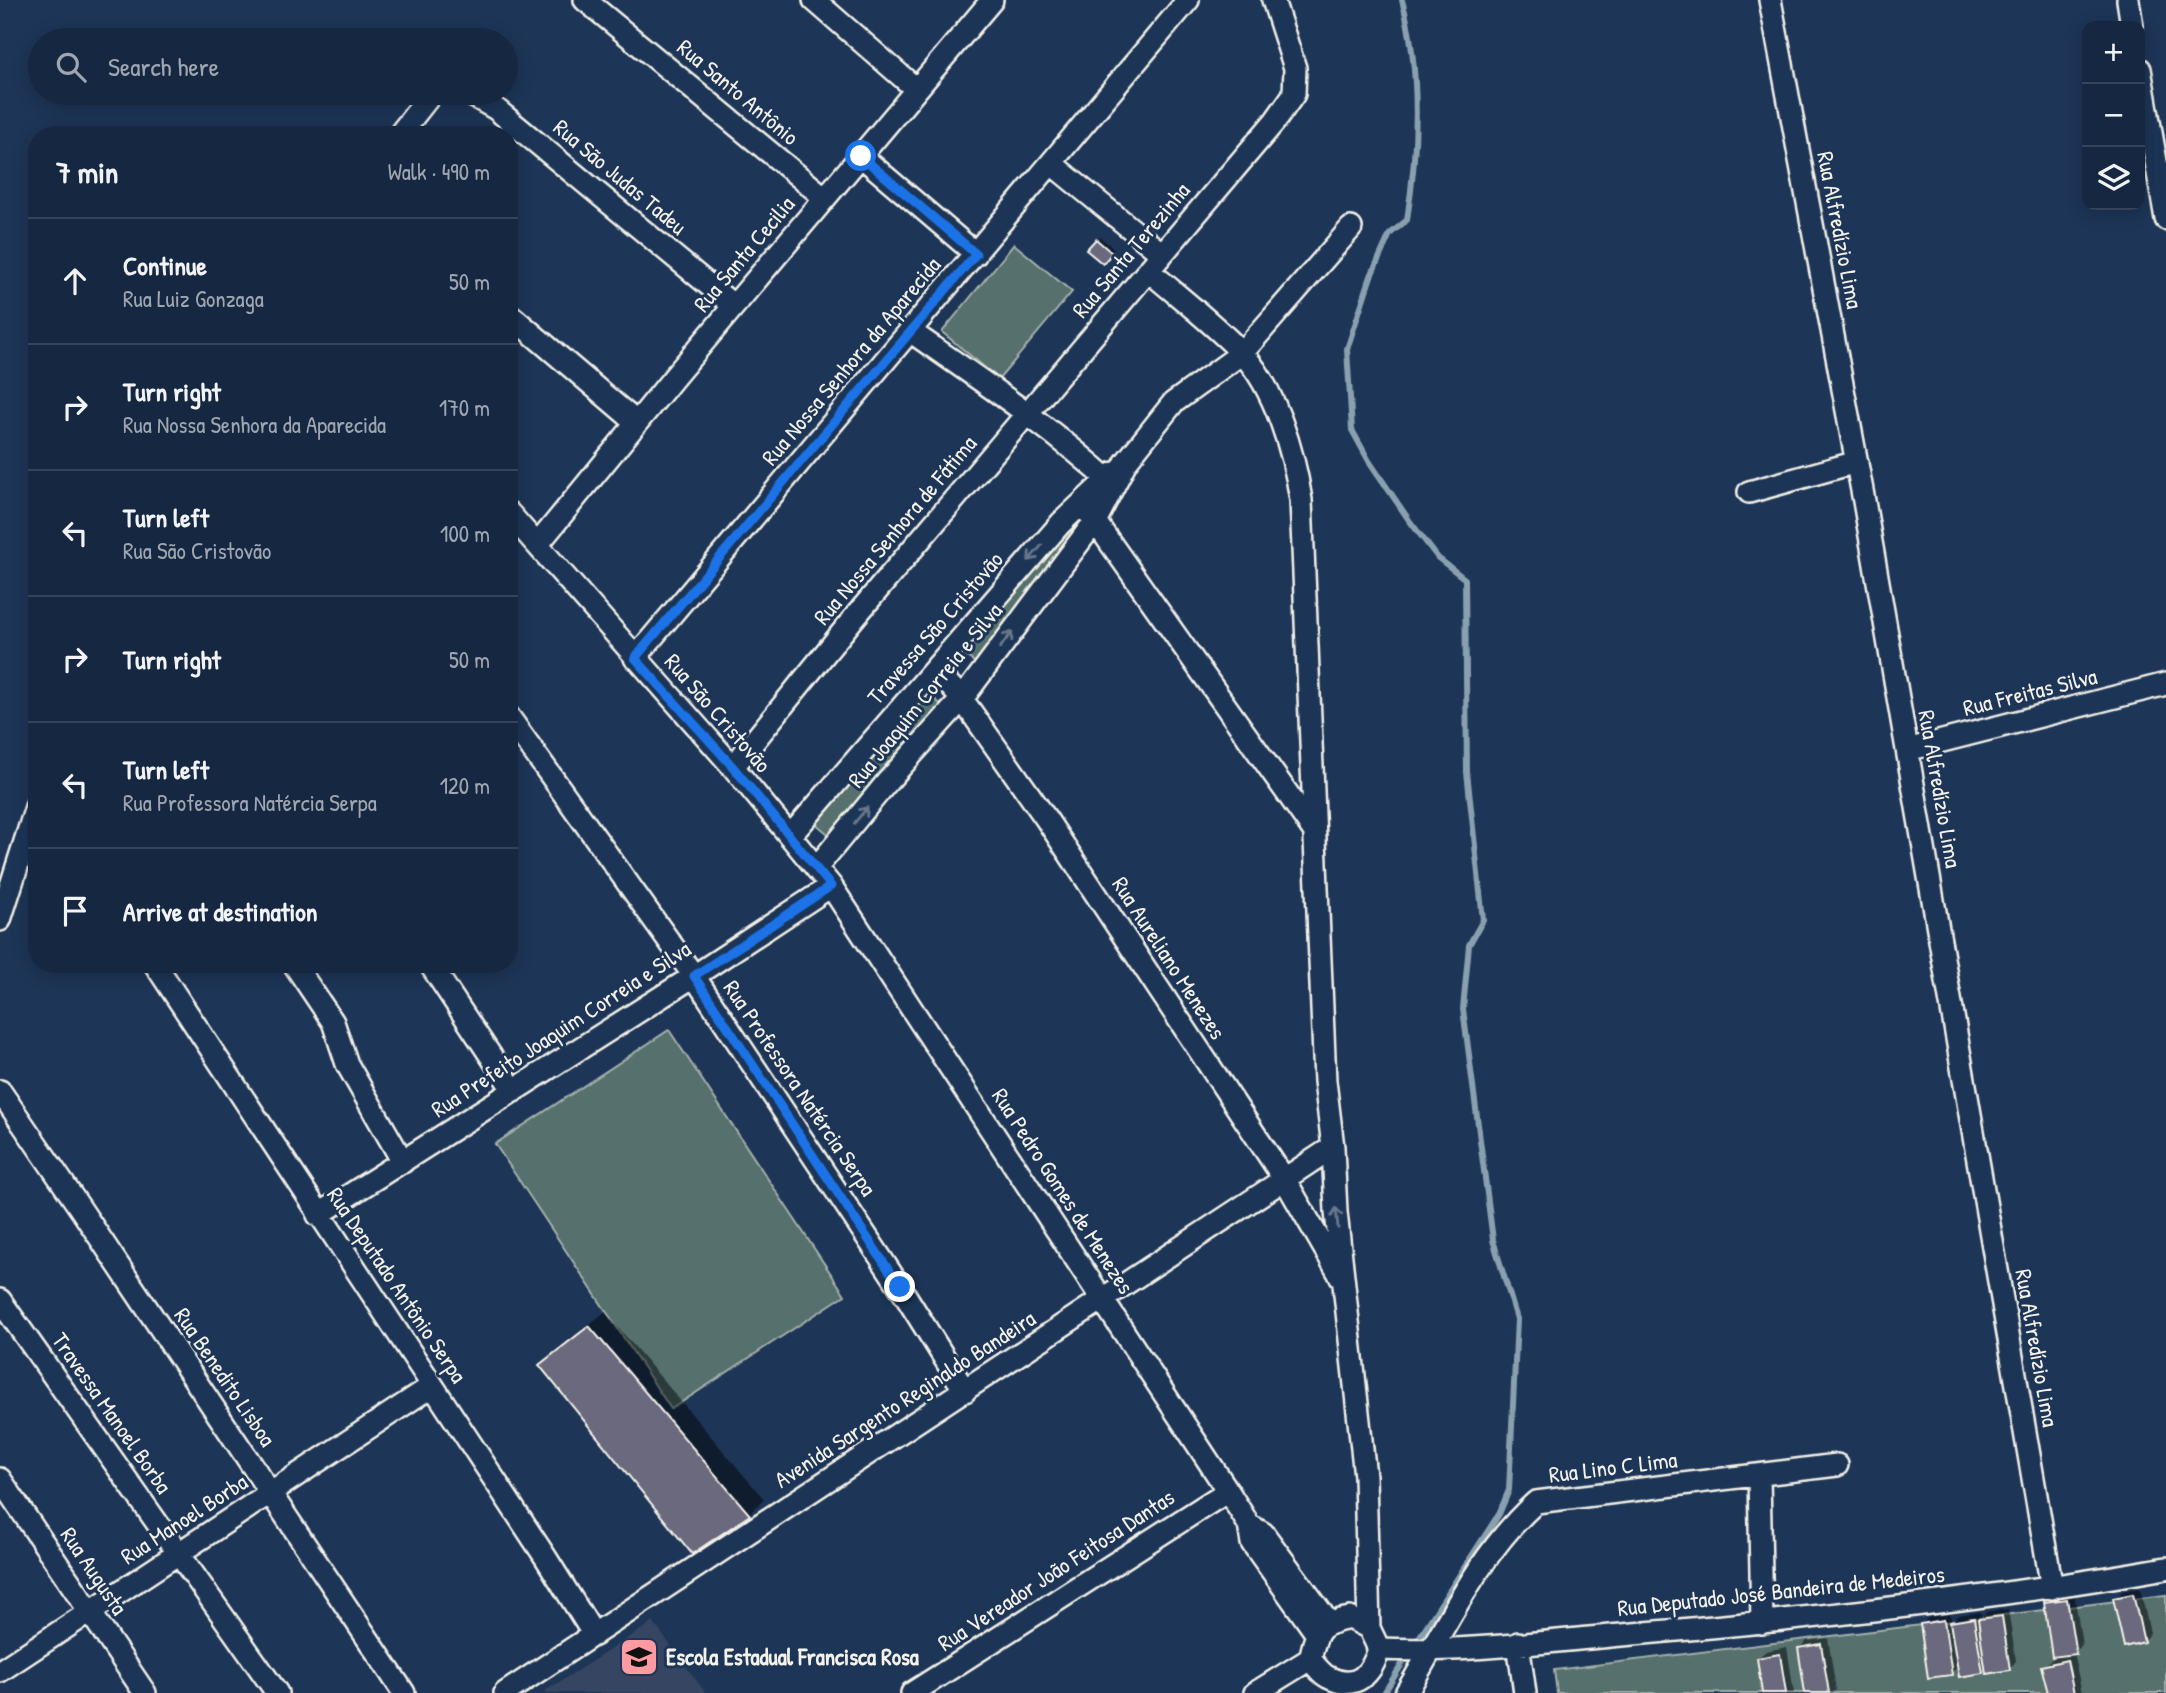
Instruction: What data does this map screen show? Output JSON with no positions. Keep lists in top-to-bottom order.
{
  "streets": {
    "street": [
      "Rua Santo Antônio",
      "Rua São Judas Tadeu",
      "Rua Alfredízio Lima",
      "Rua Santa Terezinha",
      "Rua Santa Cecilia",
      "Rua Nossa Senhora da Aparecida",
      "Rua Nossa Senhora de Fátima",
      "Travessa São Cristovão",
      "Rua Freitas Silva",
      "Rua Joaquim Correia e Silva",
      "Rua São Cristovão",
      "Rua Aureliano Menezes",
      "Rua Prefeito Joaquim Correia e Silva",
      "Rua Professora Natércia Serpa",
      "Rua Pedro Gomes de Menezes",
      "Rua Deputado Antônio Serpa",
      "Rua Benedito Lisboa",
      "Avenida Sargento Reginaldo Bandeira",
      "Travessa Manoel Borba",
      "Rua Lino C Lima",
      "Rua Manoel Borba",
      "Rua Vereador João Feitosa Dantas",
      "Rua Augusta",
      "Rua Deputado José Bandeira de Medeiros"
    ]
  },
  "crossings": [
    ["Rua Santo Antônio", "Rua Santa Cecilia"],
    ["Rua São Judas Tadeu", "Rua Santa Cecilia"],
    ["Rua Alfredízio Lima", "Rua Freitas Silva"],
    ["Rua Alfredízio Lima", "Rua Deputado José Bandeira de Medeiros"],
    ["Rua Santa Terezinha", "Rua Nossa Senhora de Fátima"],
    ["Rua Santa Cecilia", "Rua São Cristovão"],
    ["Rua Nossa Senhora da Aparecida", "Rua São Cristovão"],
    ["Rua Nossa Senhora de Fátima", "Rua São Cristovão"],
    ["Travessa São Cristovão", "Rua Joaquim Correia e Silva"],
    ["Travessa São Cristovão", "Rua São Cristovão"],
    ["Travessa São Cristovão", "Rua Aureliano Menezes"],
    ["Rua Joaquim Correia e Silva", "Rua São Cristovão"],
    ["Rua Joaquim Correia e Silva", "Rua Aureliano Menezes"],
    ["Rua São Cristovão", "Rua Prefeito Joaquim Correia e Silva"],
    ["Rua São Cristovão", "Rua Pedro Gomes de Menezes"],
    ["Rua Aureliano Menezes", "Avenida Sargento Reginaldo Bandeira"],
    ["Rua Prefeito Joaquim Correia e Silva", "Rua Professora Natércia Serpa"],
    ["Rua Prefeito Joaquim Correia e Silva", "Rua Pedro Gomes de Menezes"],
    ["Rua Prefeito Joaquim Correia e Silva", "Rua Deputado Antônio Serpa"],
    ["Rua Professora Natércia Serpa", "Avenida Sargento Reginaldo Bandeira"],
    ["Rua Pedro Gomes de Menezes", "Avenida Sargento Reginaldo Bandeira"],
    ["Rua Pedro Gomes de Menezes", "Rua Vereador João Feitosa Dantas"],
    ["Rua Deputado Antônio Serpa", "Avenida Sargento Reginaldo Bandeira"],
    ["Rua Deputado Antônio Serpa", "Rua Manoel Borba"],
    ["Rua Benedito Lisboa", "Rua Manoel Borba"],
    ["Travessa Manoel Borba", "Rua Manoel Borba"],
    ["Rua Lino C Lima", "Rua Deputado José Bandeira de Medeiros"],
    ["Rua Manoel Borba", "Rua Augusta"]
  ],
  "one_way": ["Rua Joaquim Correia e Silva"],
  "places": {
    "school or university": ["Escola Estadual Francisca Rosa"]
  },
  "page": {
    "map_buttons": ["+", "−"],
    "search": "Search here",
    "heading": ["7 min", "Walk · 490 m"],
    "list": [
      ["Continue", "Rua Luiz Gonzaga", "50 m"],
      ["Turn right", "Rua Nossa Senhora da Aparecida", "170 m"],
      ["Turn left", "Rua São Cristovão", "100 m"],
      ["Turn right", "50 m"],
      ["Turn left", "Rua Professora Natércia Serpa", "120 m"],
      "Arrive at destination"
    ]
  }
}
